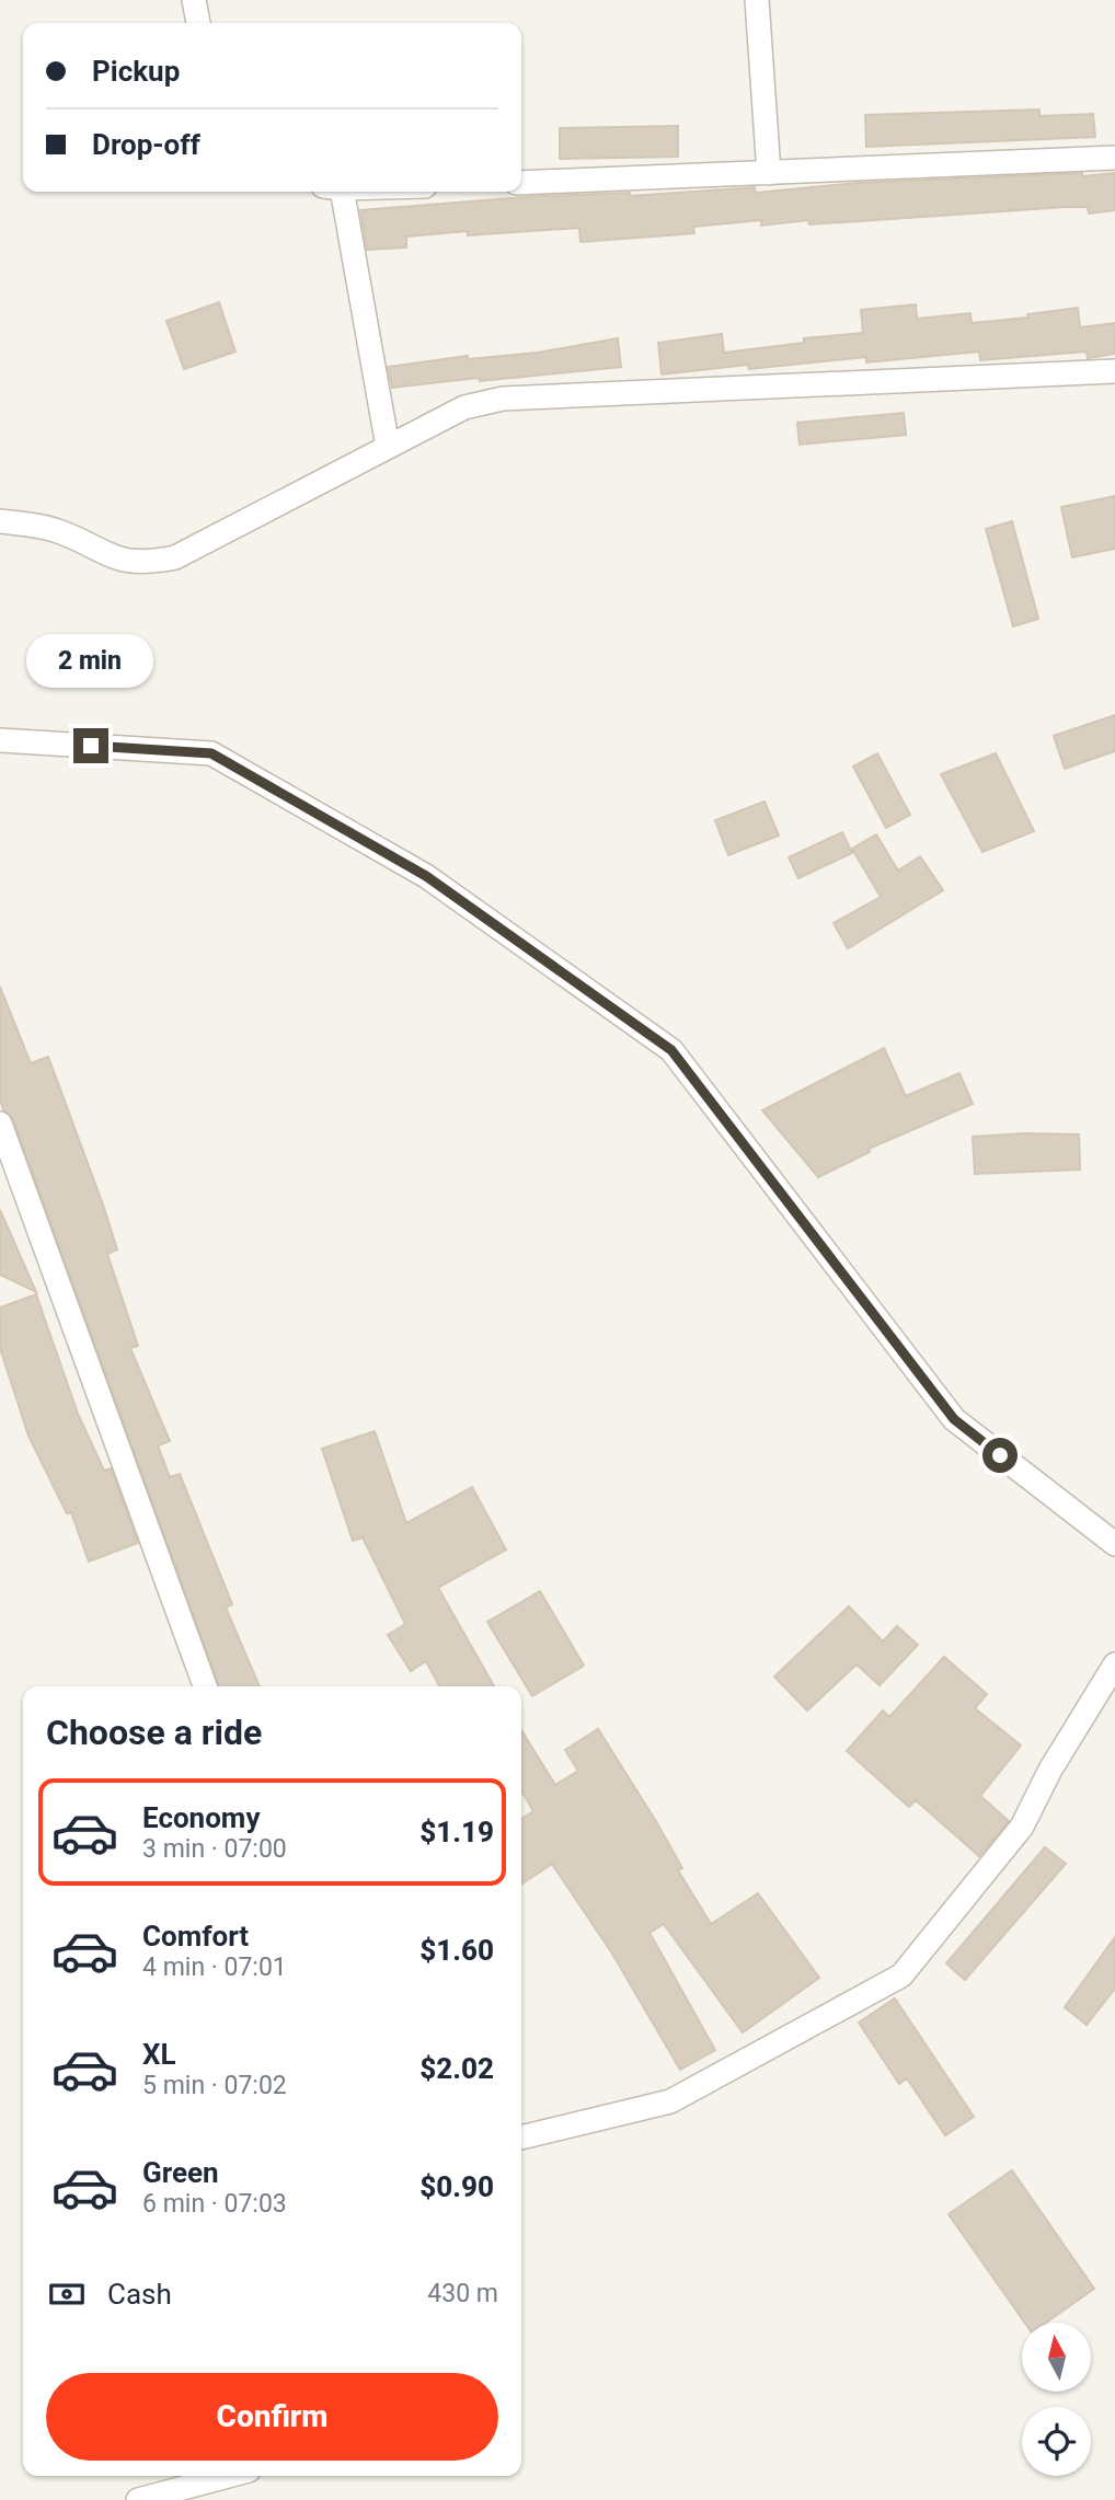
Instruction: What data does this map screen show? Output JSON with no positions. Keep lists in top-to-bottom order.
{
  "north": "top",
  "page": {
    "banner": ["Pickup", "Drop-off"],
    "bubble": "2 min",
    "heading": "Choose a ride",
    "list": [
      {
        "name": "Economy",
        "note": "3 min · 07:00",
        "value": "$1.19"
      },
      {
        "name": "Comfort",
        "note": "4 min · 07:01",
        "value": "$1.60"
      },
      {
        "name": "XL",
        "note": "5 min · 07:02",
        "value": "$2.02"
      },
      {
        "name": "Green",
        "note": "6 min · 07:03",
        "value": "$0.90"
      }
    ],
    "pay": ["Cash", "430 m"],
    "buttons": "Confirm"
  }
}
